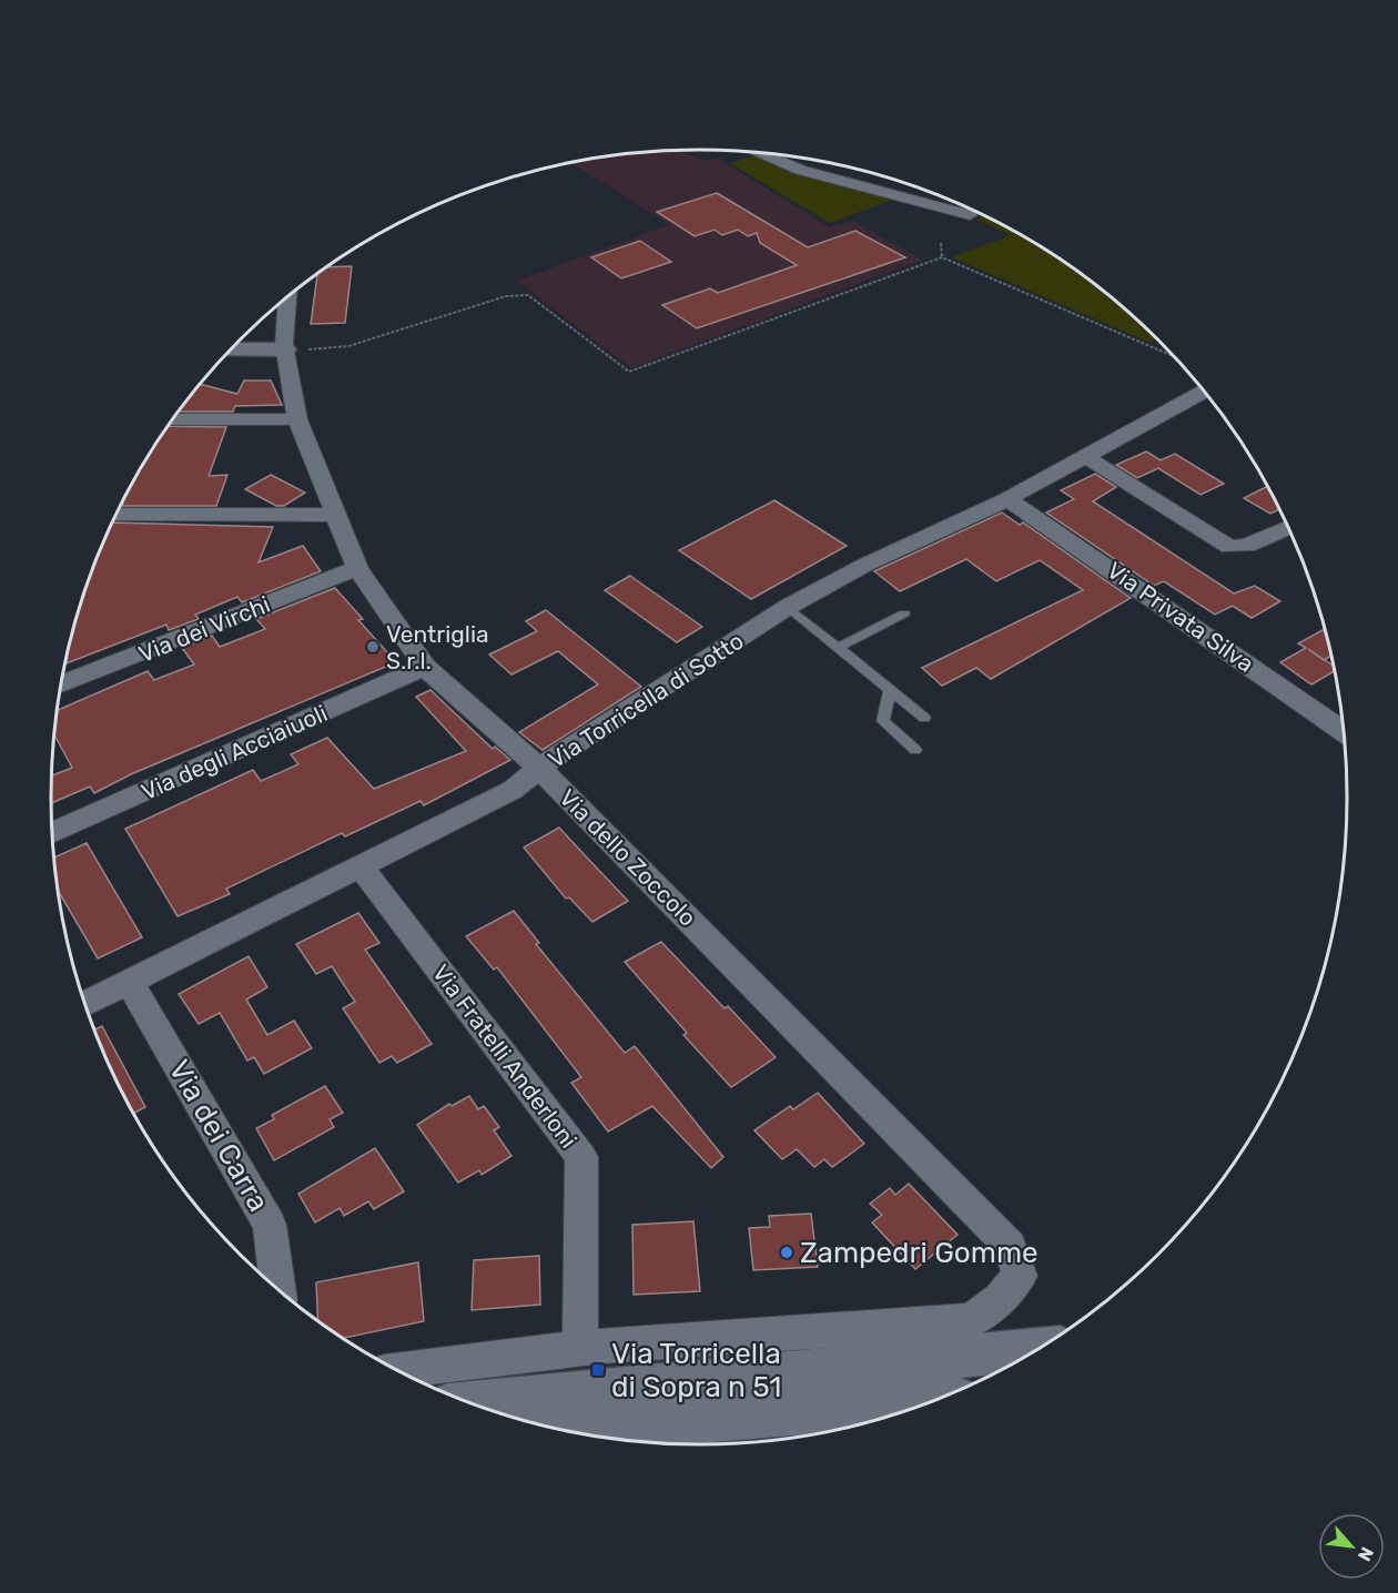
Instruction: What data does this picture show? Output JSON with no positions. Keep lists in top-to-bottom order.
{
  "streets": {
    "street": [
      "Via Privata Silva",
      "Via dei Virchi",
      "Via Torricella di Sotto",
      "Via degli Acciaiuoli",
      "Via dello Zoccolo",
      "Via Fratelli Anderloni",
      "Via dei Carra"
    ]
  },
  "crossings": [
    ["Via Privata Silva", "Via Torricella di Sotto"],
    ["Via dei Virchi", "Via dello Zoccolo"],
    ["Via Torricella di Sotto", "Via dello Zoccolo"],
    ["Via Torricella di Sotto", "Via Fratelli Anderloni"],
    ["Via Torricella di Sotto", "Via dei Carra"],
    ["Via degli Acciaiuoli", "Via dello Zoccolo"]
  ],
  "places": {
    "other": ["Ventriglia S.r.l.", "Zampedri Gomme"],
    "transit": ["Via Torricella di Sopra n 51"]
  },
  "north": "bottom right"
}
